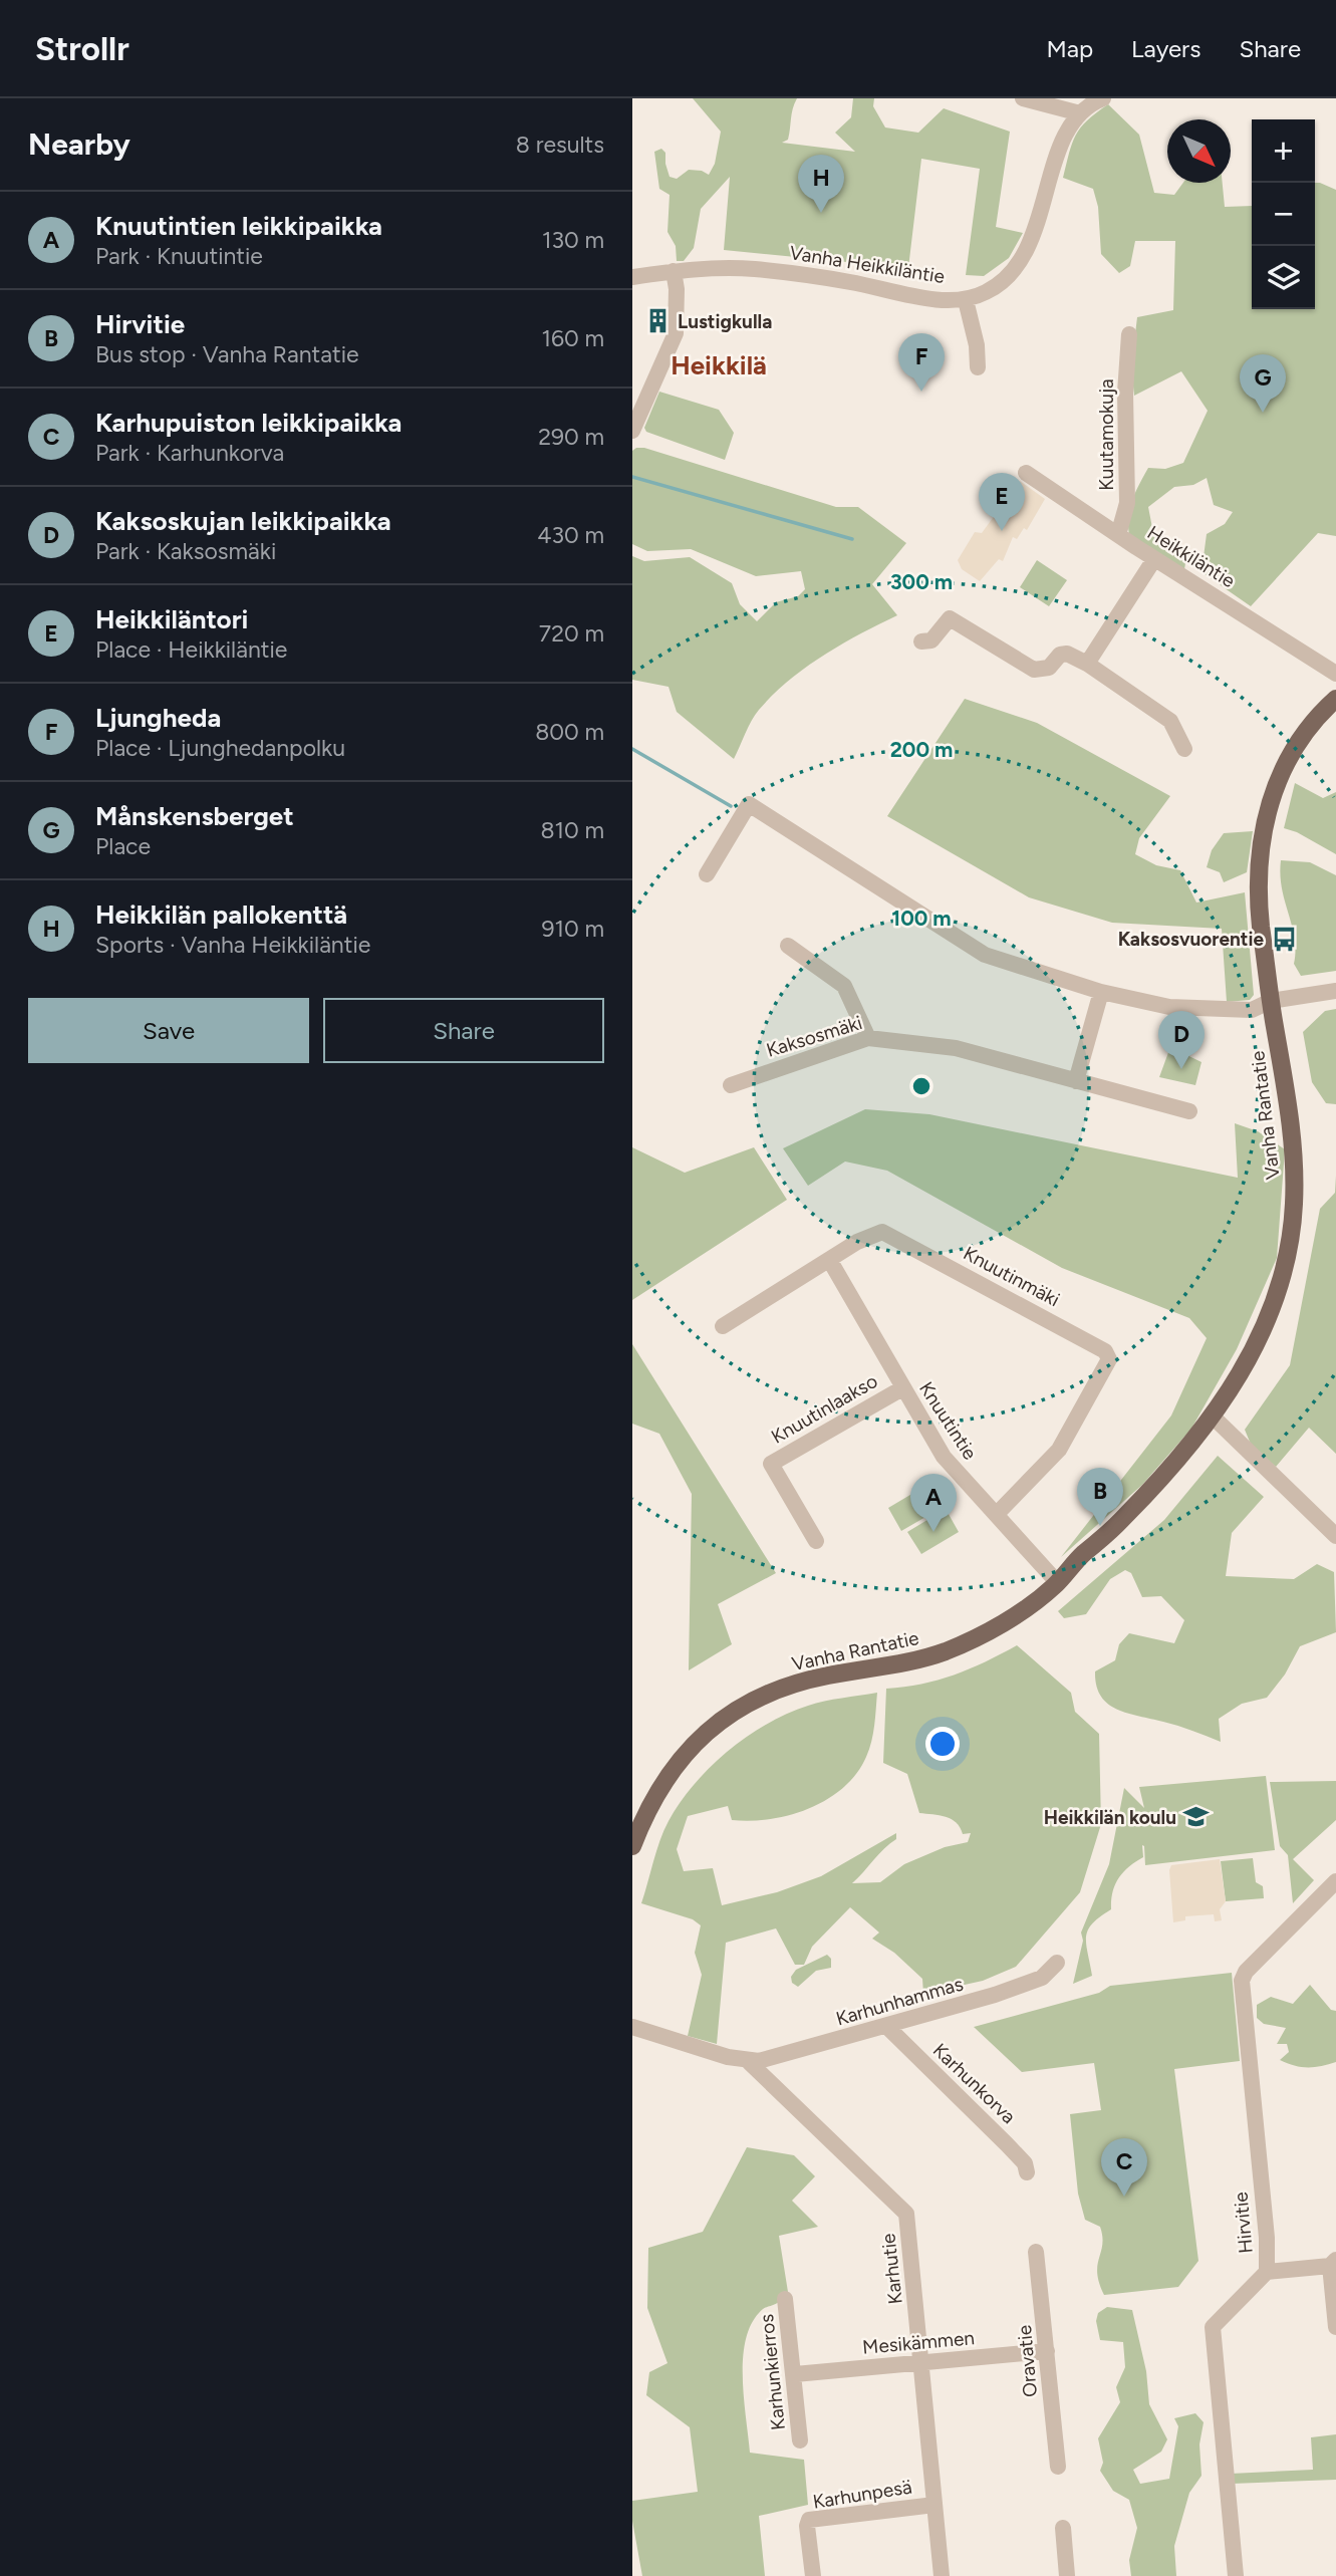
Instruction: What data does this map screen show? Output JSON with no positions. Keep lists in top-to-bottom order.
{
  "streets": {
    "main road": ["Vanha Rantatie"],
    "street": [
      "Vanha Heikkiläntie",
      "Kuutamokuja",
      "Heikkiläntie",
      "Kaksosmäki",
      "Knuutinmäki",
      "Knuutinlaakso",
      "Knuutintie",
      "Karhunhammas",
      "Karhunkorva",
      "Hirvitie",
      "Karhutie",
      "Mesikämmen",
      "Oravatie",
      "Karhunkierros",
      "Karhunpesä"
    ]
  },
  "crossings": [
    ["Kuutamokuja", "Heikkiläntie"],
    ["Vanha Rantatie", "Knuutintie"],
    ["Knuutinmäki", "Knuutintie"],
    ["Knuutinlaakso", "Knuutintie"],
    ["Karhunhammas", "Karhunkorva"],
    ["Karhunhammas", "Karhutie"],
    ["Karhutie", "Mesikämmen"],
    ["Karhutie", "Karhunpesä"],
    ["Mesikämmen", "Oravatie"],
    ["Mesikämmen", "Karhunkierros"]
  ],
  "districts": ["Heikkilä"],
  "places": {
    "building": ["Lustigkulla"],
    "bus stop": ["Kaksosvuorentie"],
    "school or university": ["Heikkilän koulu"]
  },
  "north": "bottom right",
  "page": {
    "header": "Strollr",
    "nav": ["Map", "Layers", "Share"],
    "heading": ["Nearby", "8 results"],
    "map_buttons": ["+", "−"],
    "pins": [
      "H",
      "F",
      "G",
      "E",
      "D",
      "B",
      "A",
      "C"
    ],
    "list": [
      {
        "mark": "A",
        "name": "Knuutintien leikkipaikka",
        "note": "Park · Knuutintie",
        "value": "130 m"
      },
      {
        "mark": "B",
        "name": "Hirvitie",
        "note": "Bus stop · Vanha Rantatie",
        "value": "160 m"
      },
      {
        "mark": "C",
        "name": "Karhupuiston leikkipaikka",
        "note": "Park · Karhunkorva",
        "value": "290 m"
      },
      {
        "mark": "D",
        "name": "Kaksoskujan leikkipaikka",
        "note": "Park · Kaksosmäki",
        "value": "430 m"
      },
      {
        "mark": "E",
        "name": "Heikkiläntori",
        "note": "Place · Heikkiläntie",
        "value": "720 m"
      },
      {
        "mark": "F",
        "name": "Ljungheda",
        "note": "Place · Ljunghedanpolku",
        "value": "800 m"
      },
      {
        "mark": "G",
        "name": "Månskensberget",
        "note": "Place",
        "value": "810 m"
      },
      {
        "mark": "H",
        "name": "Heikkilän pallokenttä",
        "note": "Sports · Vanha Heikkiläntie",
        "value": "910 m"
      }
    ],
    "buttons": ["Save", "Share"]
  },
  "rings": ["300 m", "200 m", "100 m"]
}
